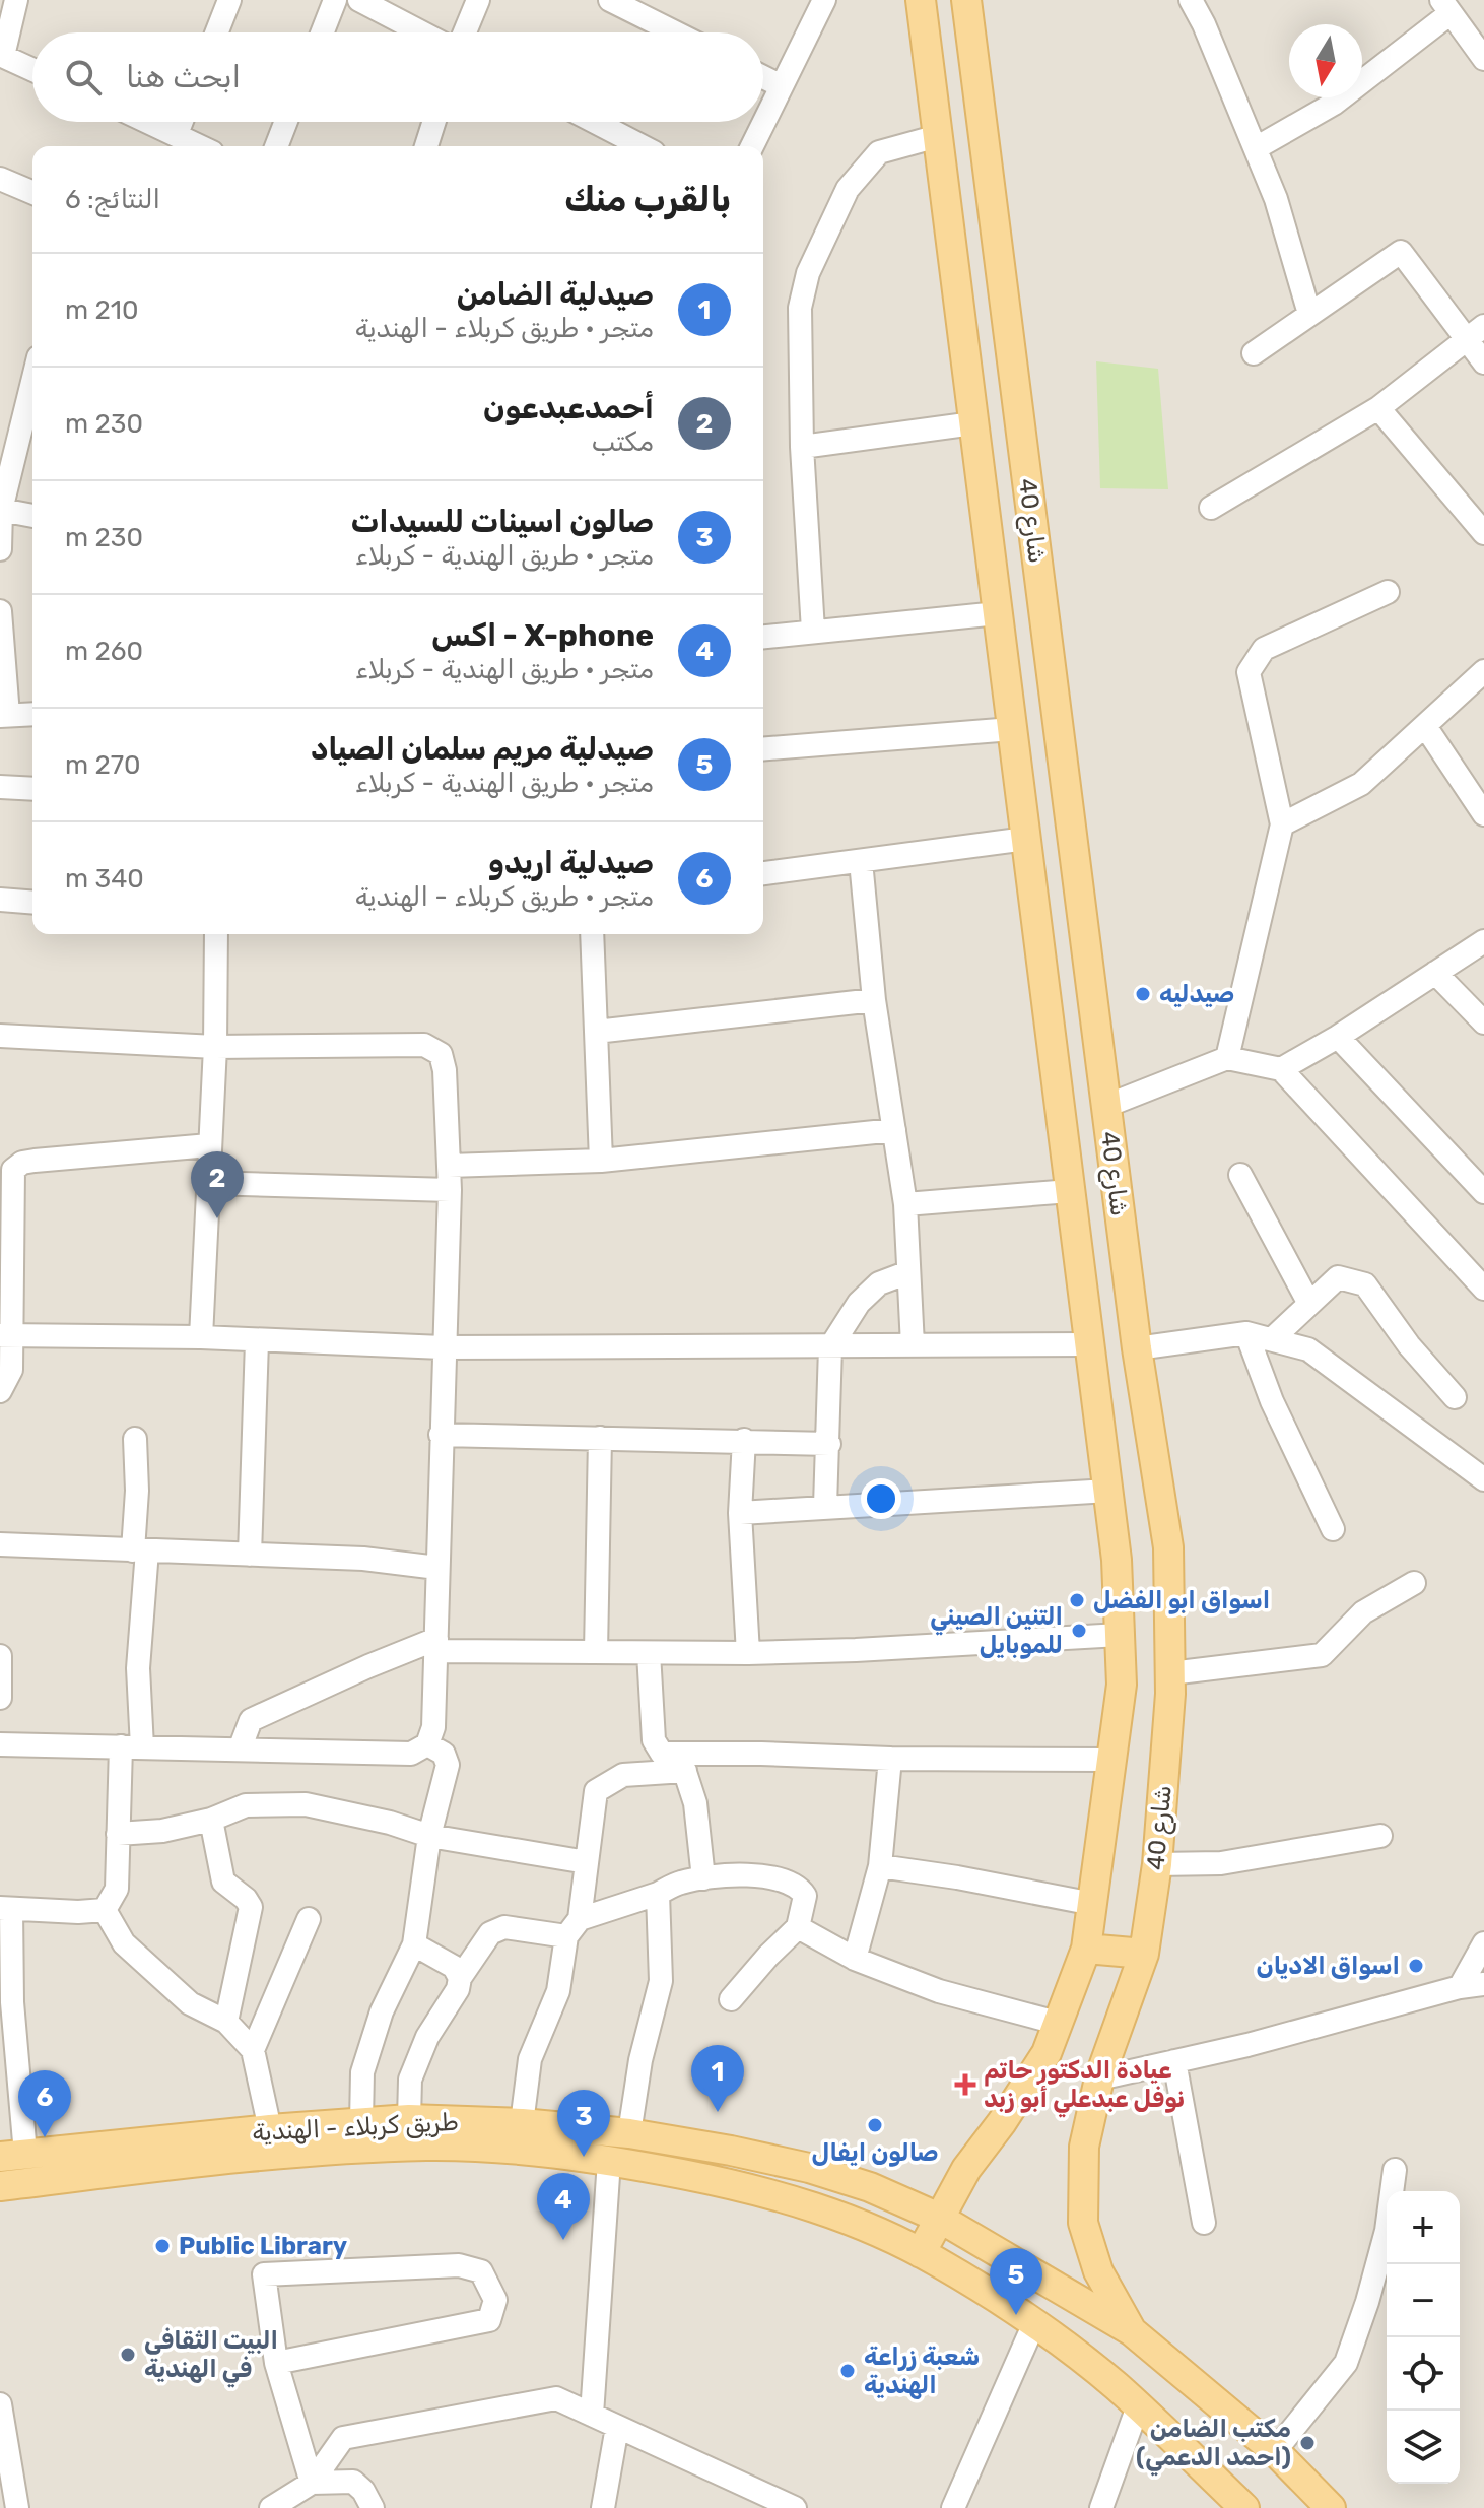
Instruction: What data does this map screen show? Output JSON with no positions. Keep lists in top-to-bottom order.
{
  "streets": {
    "main road": ["شارع 40", "طريق كربلاء - الهندية"]
  },
  "crossings": [
    ["شارع 40", "طريق كربلاء - الهندية"]
  ],
  "places": {
    "other": [
      "صيدليه",
      "اسواق ابو الفضل",
      "التنين الصيني للموبايل",
      "اسواق الاديان",
      "صالون ايفال",
      "Public Library",
      "البيت الثقافي في الهندية",
      "شعبة زراعة الهندية",
      "مكتب الضامن (احمد الدعمي)"
    ],
    "health": ["عيادة الدكتور حاتم نوفل عبدعلي أبو زبد"]
  },
  "north": "bottom",
  "page": {
    "search": "ابحث هنا",
    "heading": ["بالقرب منك", "النتائج: 6"],
    "list": [
      {
        "mark": "1",
        "name": "صيدلية الضامن",
        "note": "متجر · طريق كربلاء - الهندية",
        "value": "210 m"
      },
      {
        "mark": "2",
        "name": "أحمدعبدعون",
        "note": "مكتب",
        "value": "230 m"
      },
      {
        "mark": "3",
        "name": "صالون اسينات للسيدات",
        "note": "متجر · طريق الهندية - كربلاء",
        "value": "230 m"
      },
      {
        "mark": "4",
        "name": "X-phone - اكس",
        "note": "متجر · طريق الهندية - كربلاء",
        "value": "260 m"
      },
      {
        "mark": "5",
        "name": "صيدلية مريم سلمان الصياد",
        "note": "متجر · طريق الهندية - كربلاء",
        "value": "270 m"
      },
      {
        "mark": "6",
        "name": "صيدلية اريدو",
        "note": "متجر · طريق كربلاء - الهندية",
        "value": "340 m"
      }
    ],
    "pins": [
      "2",
      "1",
      "6",
      "3",
      "4",
      "5"
    ],
    "map_buttons": ["+", "−"]
  }
}
